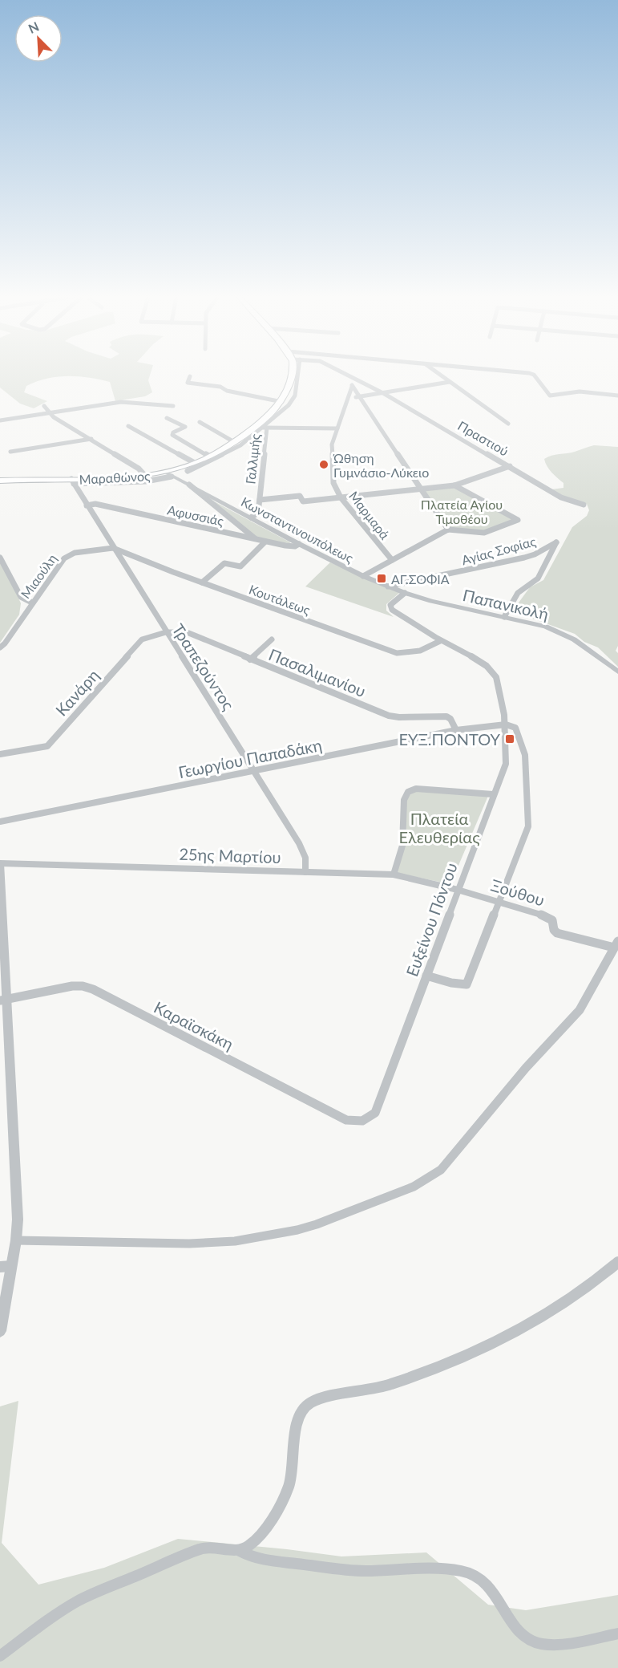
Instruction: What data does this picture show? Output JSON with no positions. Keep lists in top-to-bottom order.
{
  "streets": {
    "main road": ["Μαραθώνος"],
    "street": [
      "Πραστιού",
      "Γαλλιμής",
      "Αφυσσιάς",
      "Μαρμαρά",
      "Κωνσταντινουπόλεως",
      "Αγίας Σοφίας",
      "Μιαούλη",
      "Κουτάλεως",
      "Παπανικολή",
      "Τραπεζούντος",
      "Πασαλιμανίου",
      "Κανάρη",
      "Γεωργίου Παπαδάκη",
      "25ης Μαρτίου",
      "Ξούθου",
      "Ευξείνου Πόντου",
      "Καραϊσκάκη"
    ]
  },
  "crossings": [
    ["Πραστιού", "Μαρμαρά"],
    ["Γαλλιμής", "Κωνσταντινουπόλεως"],
    ["Μαραθώνος", "Κωνσταντινουπόλεως"],
    ["Μαραθώνος", "Τραπεζούντος"],
    ["Αφυσσιάς", "Κωνσταντινουπόλεως"],
    ["Αφυσσιάς", "Τραπεζούντος"],
    ["Κωνσταντινουπόλεως", "Αγίας Σοφίας"],
    ["Κωνσταντινουπόλεως", "Παπανικολή"],
    ["Κωνσταντινουπόλεως", "Ευξείνου Πόντου"],
    ["Αγίας Σοφίας", "Παπανικολή"],
    ["Μιαούλη", "Κουτάλεως"],
    ["Μιαούλη", "Τραπεζούντος"],
    ["Κουτάλεως", "Τραπεζούντος"],
    ["Κουτάλεως", "Ευξείνου Πόντου"],
    ["Παπανικολή", "Ευξείνου Πόντου"],
    ["Τραπεζούντος", "Πασαλιμανίου"],
    ["Τραπεζούντος", "Κανάρη"],
    ["Τραπεζούντος", "Γεωργίου Παπαδάκη"],
    ["Τραπεζούντος", "25ης Μαρτίου"],
    ["Πασαλιμανίου", "Κανάρη"],
    ["Πασαλιμανίου", "Γεωργίου Παπαδάκη"],
    ["Γεωργίου Παπαδάκη", "Ευξείνου Πόντου"],
    ["25ης Μαρτίου", "Ξούθου"],
    ["25ης Μαρτίου", "Ευξείνου Πόντου"],
    ["Ξούθου", "Ευξείνου Πόντου"],
    ["Ευξείνου Πόντου", "Καραϊσκάκη"]
  ],
  "parks": ["Πλατεία Αγίου Τιμοθέου", "Πλατεία Ελευθερίας"],
  "places": {
    "other": ["Ώθηση Γυμνάσιο-Λύκειο"],
    "transit": ["ΑΓ.ΣΟΦΙΑ", "ΕΥΞ.ΠΟΝΤΟΥ"]
  },
  "north": "top left"
}
